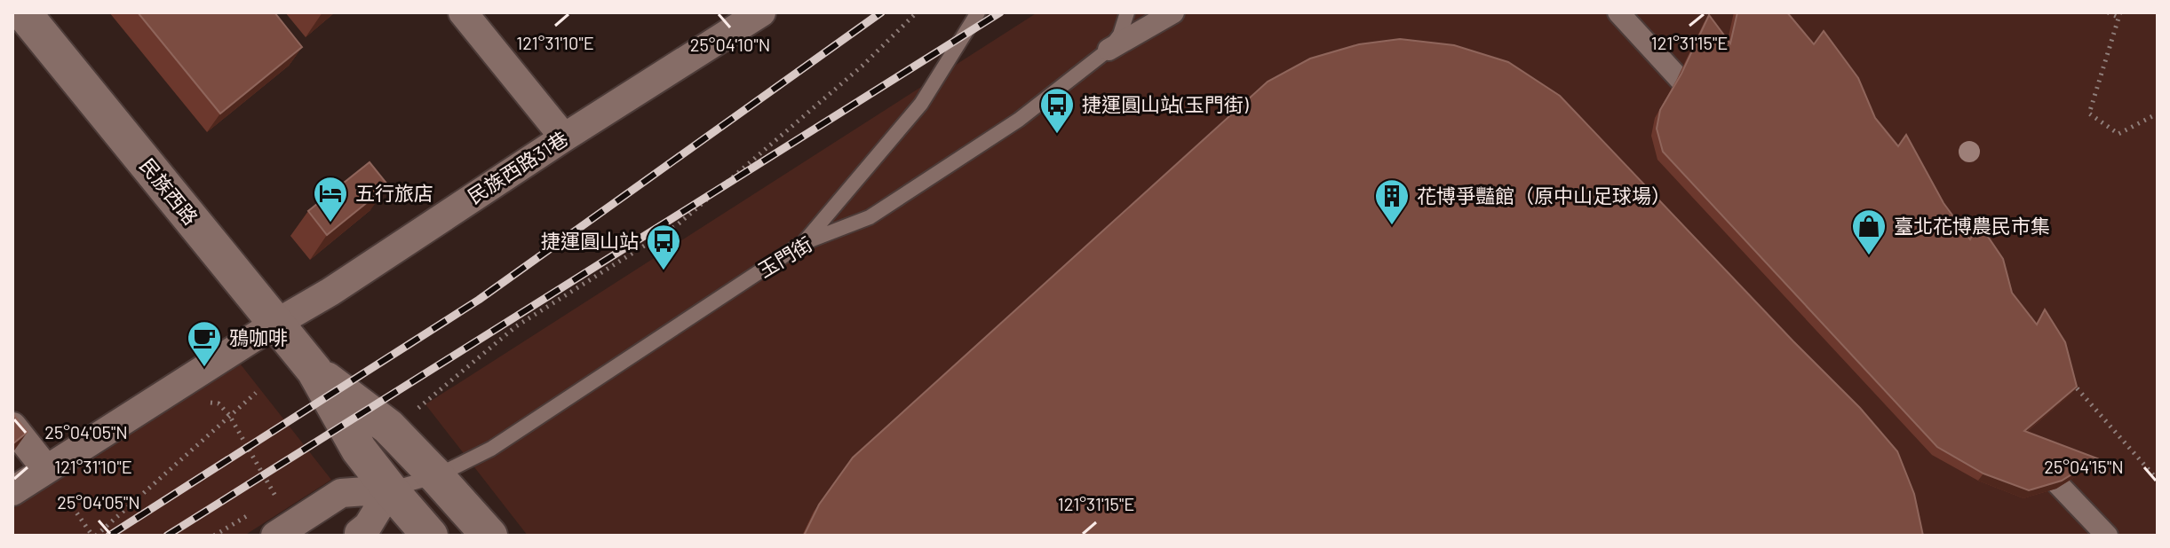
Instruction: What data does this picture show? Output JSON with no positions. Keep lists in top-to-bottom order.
{
  "streets": {
    "street": ["民族西路31巷", "民族西路", "玉門街"]
  },
  "crossings": [
    ["民族西路31巷", "民族西路"],
    ["民族西路", "玉門街"]
  ],
  "places": {
    "bus stop": ["捷運圓山站(玉門街)", "捷運圓山站"],
    "hotel": ["五行旅店"],
    "building": ["花博爭豔館（原中山足球場）"],
    "shop": ["臺北花博農民市集"],
    "cafe": ["鴉咖啡"]
  },
  "coordinates": [
    "121°31'10\"E",
    "121°31'15\"E",
    "25°04'10\"N",
    "25°04'05\"N",
    "25°04'15\"N"
  ]
}
